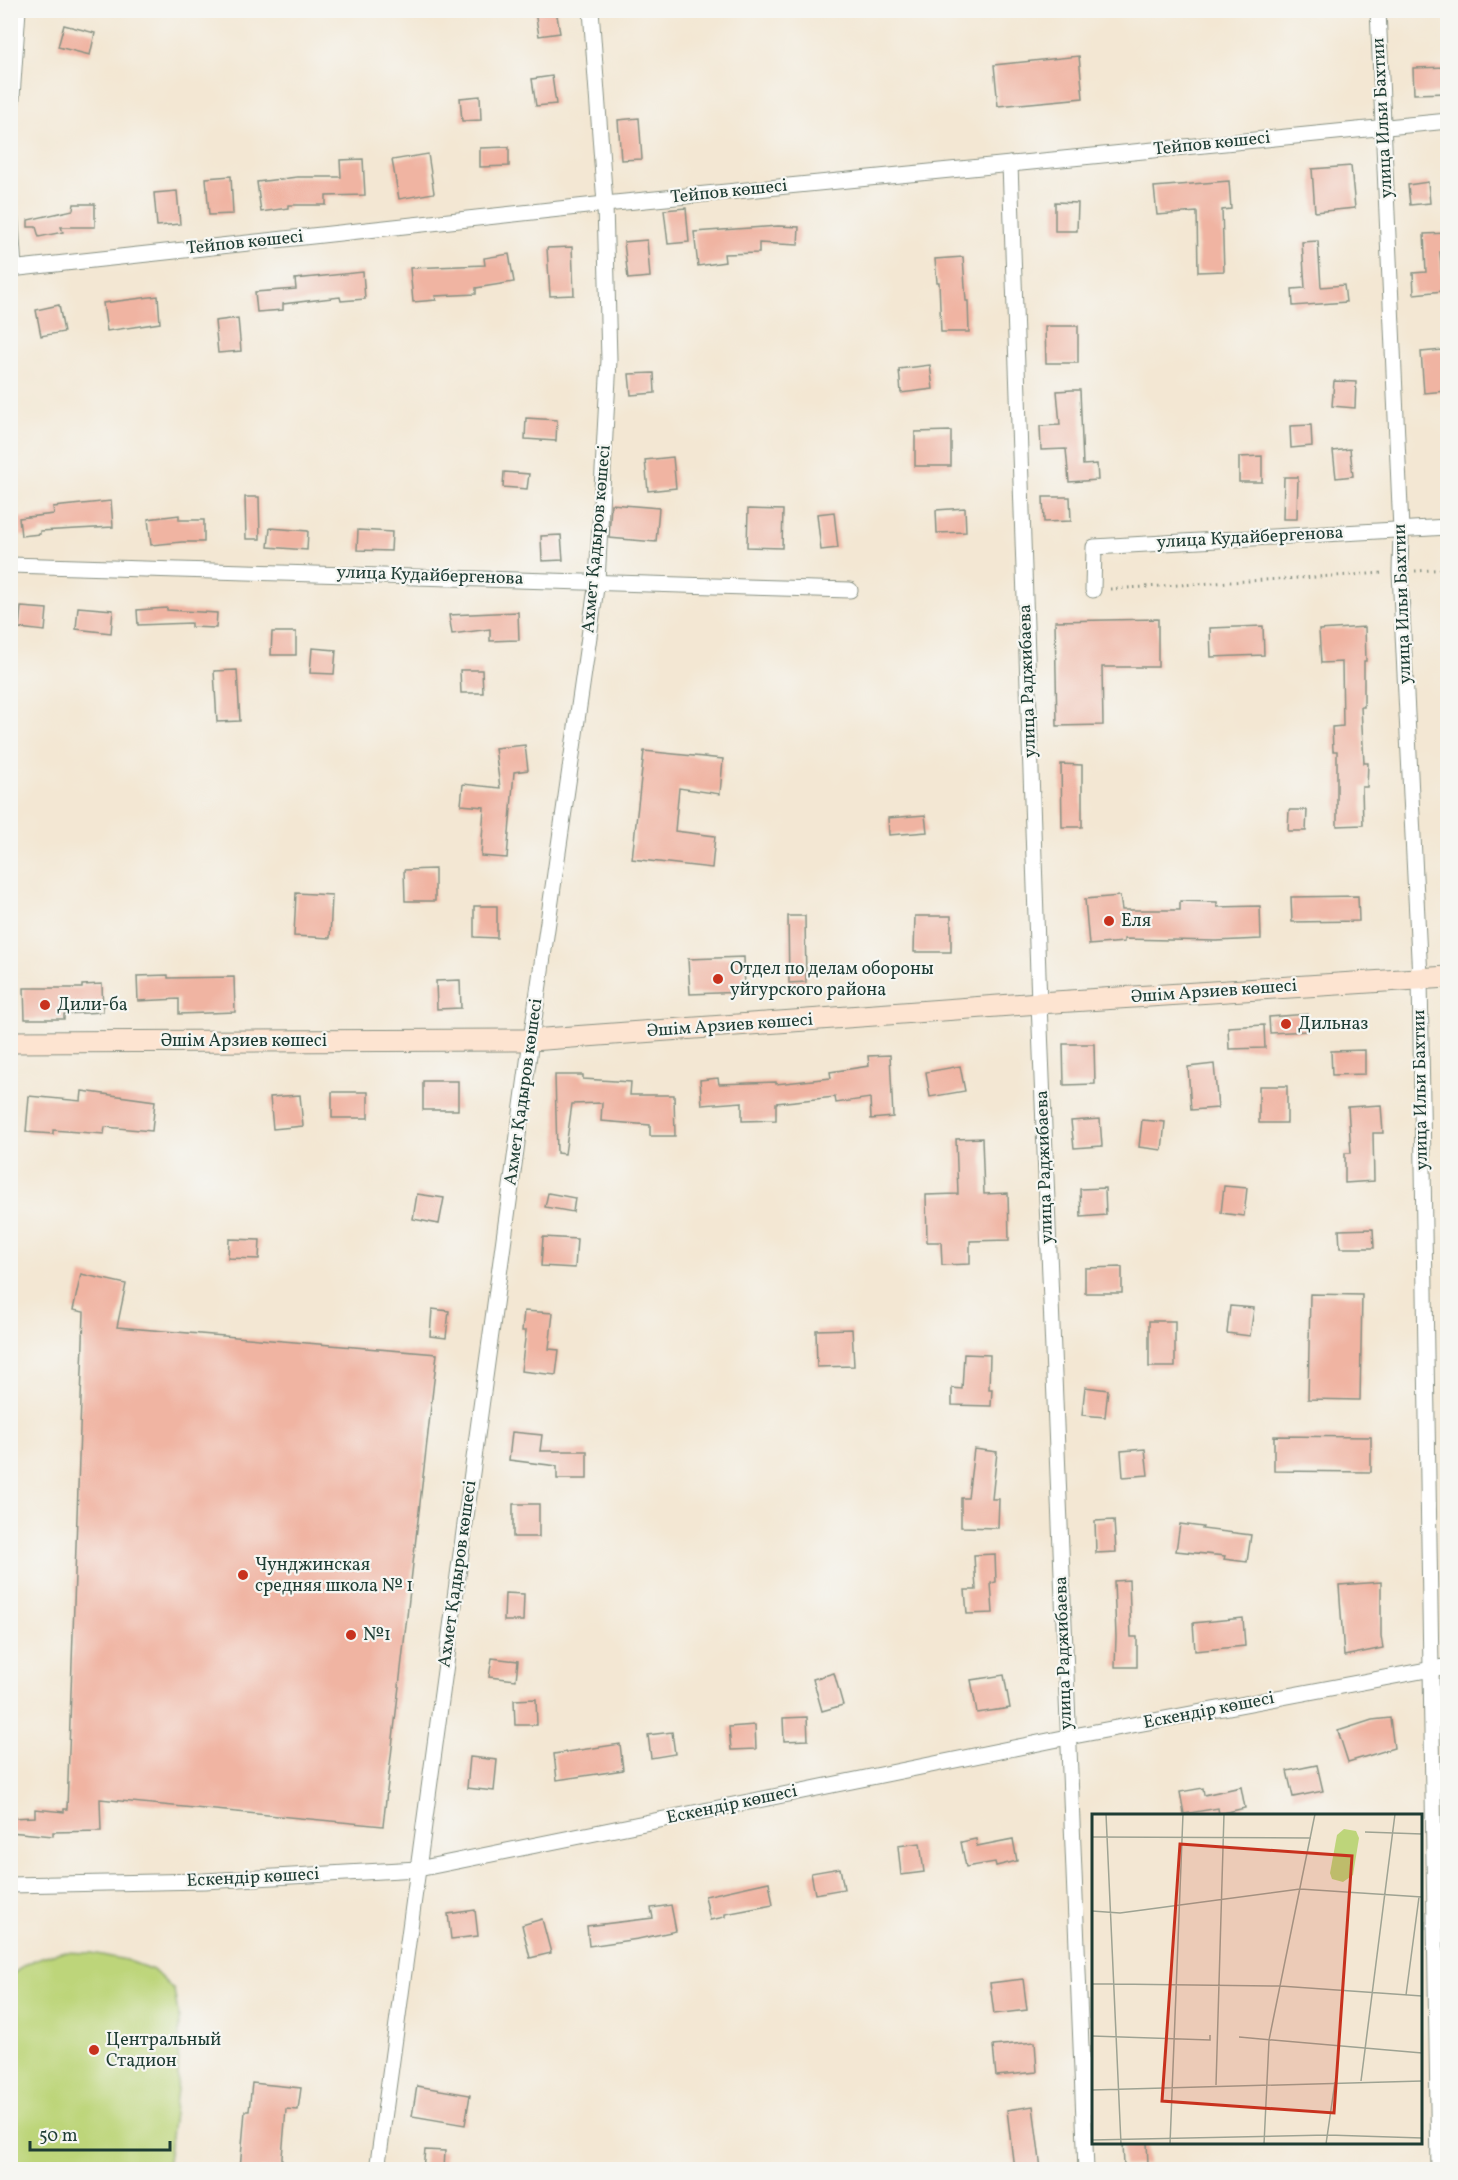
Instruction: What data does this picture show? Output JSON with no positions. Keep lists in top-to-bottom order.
{
  "streets": {
    "street": [
      "улица Ильи Бахтии",
      "Тейпов көшесі",
      "улица Кудайбергенова",
      "Ахмет Қадыров көшесі",
      "улица Раджибаева",
      "Әшім Арзиев көшесі",
      "Ескендір көшесі"
    ]
  },
  "crossings": [
    ["улица Ильи Бахтии", "Тейпов көшесі"],
    ["улица Ильи Бахтии", "улица Кудайбергенова"],
    ["улица Ильи Бахтии", "Әшім Арзиев көшесі"],
    ["улица Ильи Бахтии", "Ескендір көшесі"],
    ["Тейпов көшесі", "Ахмет Қадыров көшесі"],
    ["Тейпов көшесі", "улица Раджибаева"],
    ["улица Кудайбергенова", "Ахмет Қадыров көшесі"],
    ["Ахмет Қадыров көшесі", "Әшім Арзиев көшесі"],
    ["Ахмет Қадыров көшесі", "Ескендір көшесі"],
    ["улица Раджибаева", "Әшім Арзиев көшесі"],
    ["улица Раджибаева", "Ескендір көшесі"]
  ],
  "places": [
    "Еля",
    "Отдел по делам обороны уйгурского района",
    "Дили-ба",
    "Дильназ",
    "Чунджинская средняя школа № 1",
    "№1",
    "Центральный Стадион"
  ],
  "scale_bar": "50 m"
}
